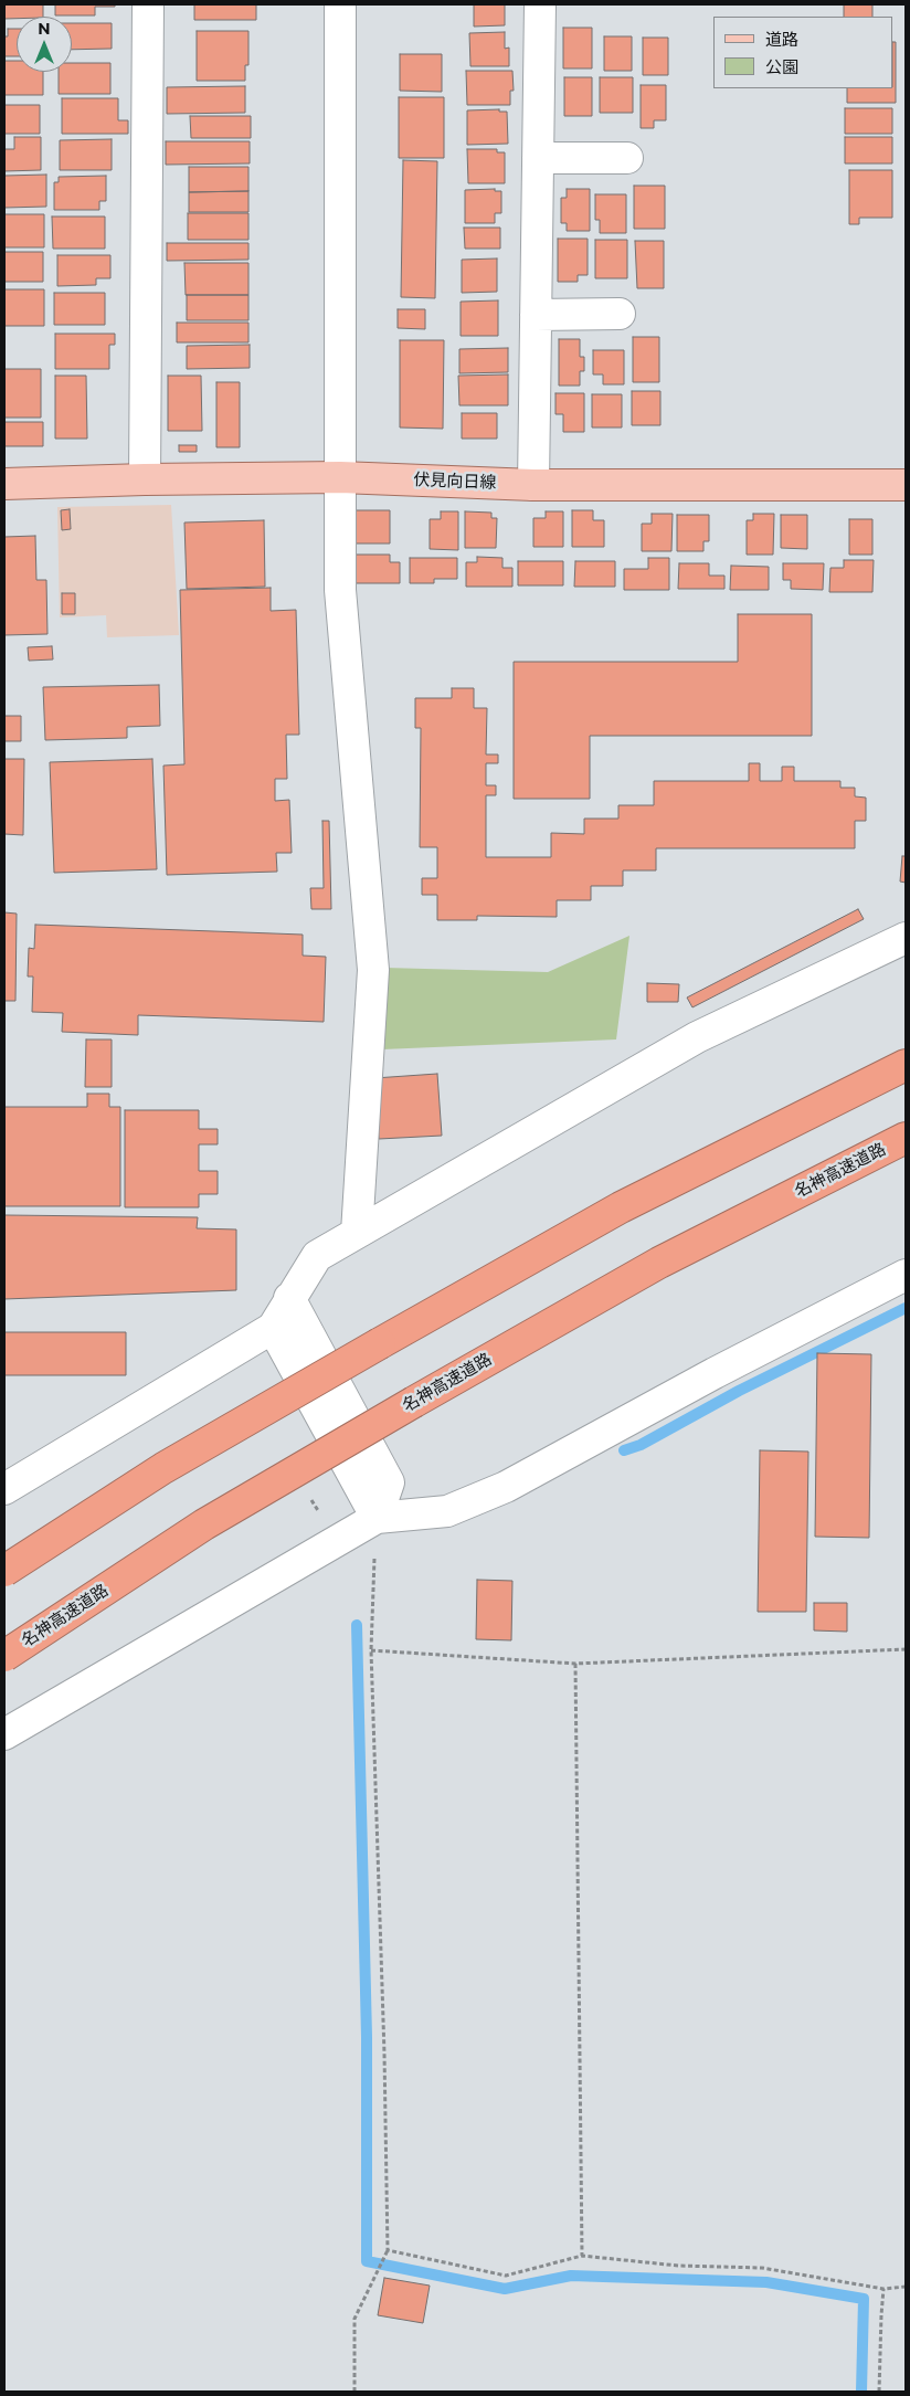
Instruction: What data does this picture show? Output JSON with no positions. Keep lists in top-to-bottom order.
{
  "streets": {
    "highway": ["名神高速道路"],
    "main road": ["伏見向日線"]
  },
  "legend": ["道路", "公園"],
  "north": "top"
}
